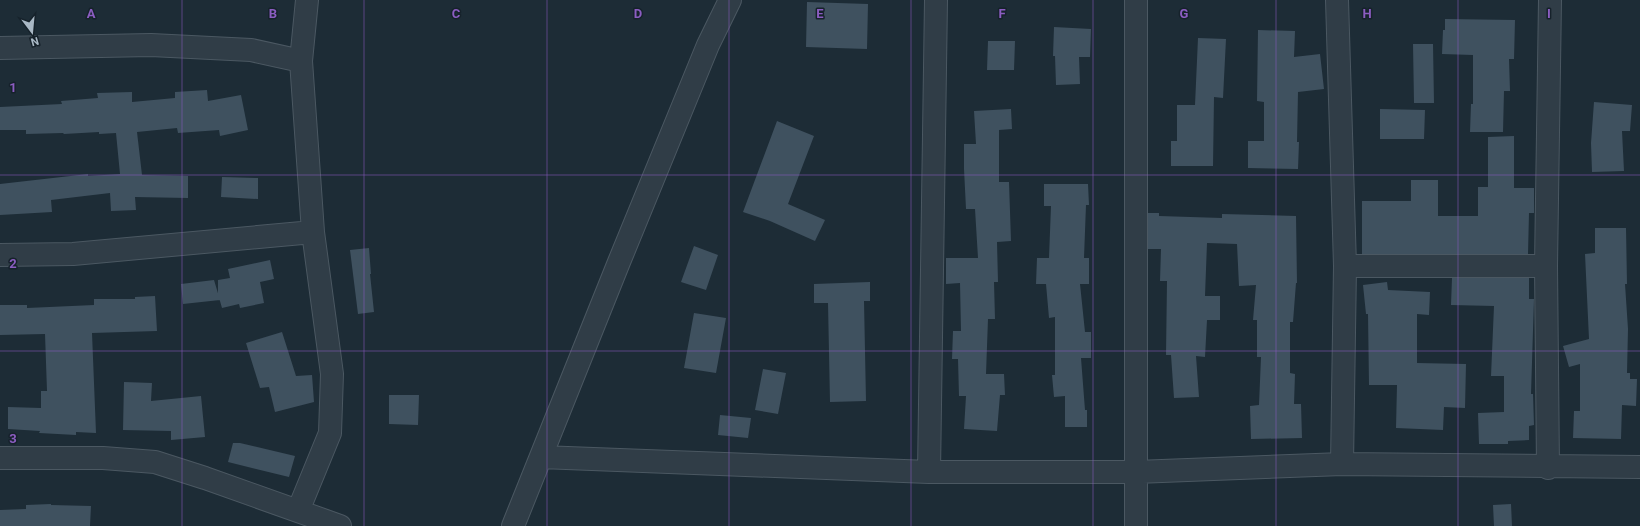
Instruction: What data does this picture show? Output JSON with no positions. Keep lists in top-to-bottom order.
{
  "north": "bottom",
  "grid": {
    "columns": [
      "A",
      "B",
      "C",
      "D",
      "E",
      "F",
      "G",
      "H",
      "I"
    ],
    "rows": ["1", "2", "3"]
  }
}
